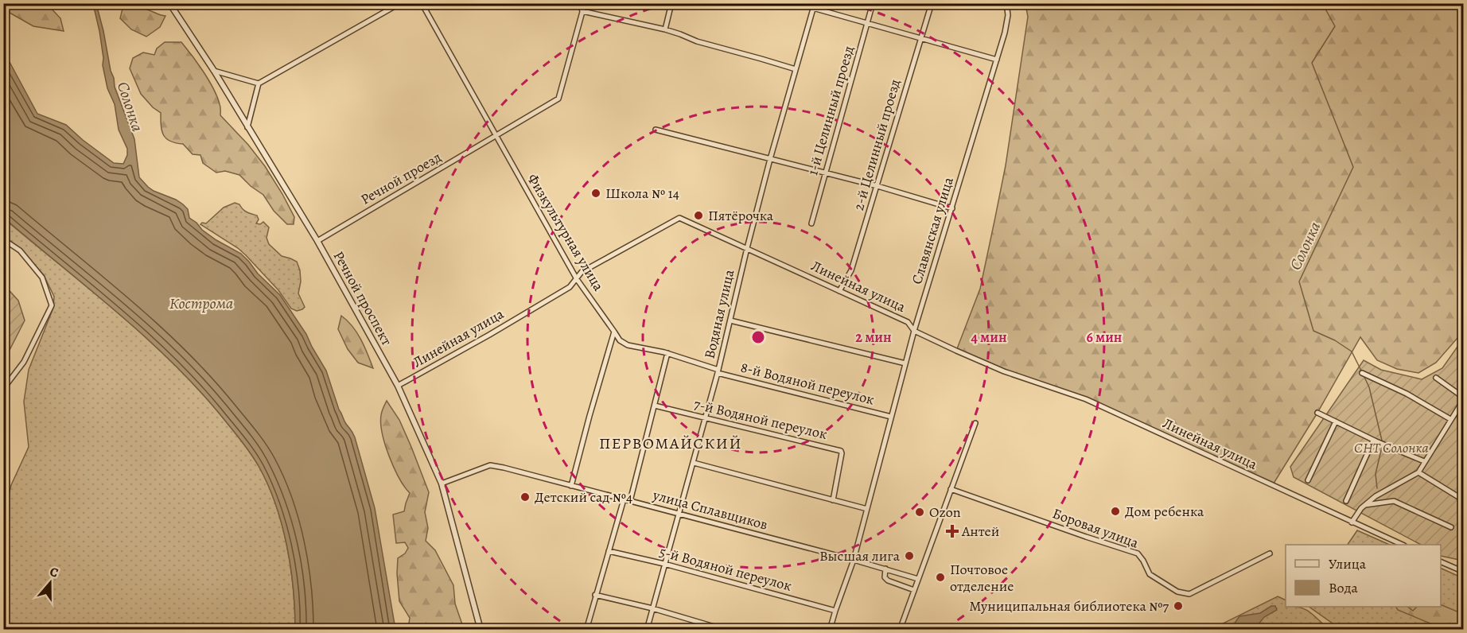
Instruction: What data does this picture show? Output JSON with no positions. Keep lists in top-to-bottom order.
{
  "streets": {
    "street": [
      "1-й Целинный проезд",
      "2-й Целинный проезд",
      "Речной проезд",
      "Славянская улица",
      "Физкультурная улица",
      "Линейная улица",
      "Речной проспект",
      "Водяная улица",
      "8-й Водяной переулок",
      "7-й Водяной переулок",
      "улица Сплавщиков",
      "Боровая улица",
      "5-й Водяной переулок"
    ]
  },
  "crossings": [
    ["2-й Целинный проезд", "Линейная улица"],
    ["Речной проезд", "Физкультурная улица"],
    ["Речной проезд", "Речной проспект"],
    ["Славянская улица", "Линейная улица"],
    ["Славянская улица", "8-й Водяной переулок"],
    ["Славянская улица", "улица Сплавщиков"],
    ["Славянская улица", "5-й Водяной переулок"],
    ["Физкультурная улица", "Линейная улица"],
    ["Физкультурная улица", "8-й Водяной переулок"],
    ["Линейная улица", "Речной проспект"],
    ["Линейная улица", "Водяная улица"],
    ["Речной проспект", "улица Сплавщиков"],
    ["Водяная улица", "8-й Водяной переулок"],
    ["Водяная улица", "7-й Водяной переулок"],
    ["Водяная улица", "улица Сплавщиков"],
    ["Водяная улица", "5-й Водяной переулок"]
  ],
  "districts": ["ПЕРВОМАЙСКИЙ"],
  "water": ["Солонка", "Кострома"],
  "parks": ["СНТ Солонка"],
  "places": {
    "other": [
      "Школа № 14",
      "Пятёрочка",
      "Детский сад №4",
      "Дом ребенка",
      "Ozon",
      "Высшая лига",
      "Почтовое отделение",
      "Муниципальная библиотека №7"
    ],
    "health": ["Антей"]
  },
  "legend": ["Улица", "Вода"],
  "north": "top",
  "rings": ["2 мин", "4 мин", "6 мин"]
}
